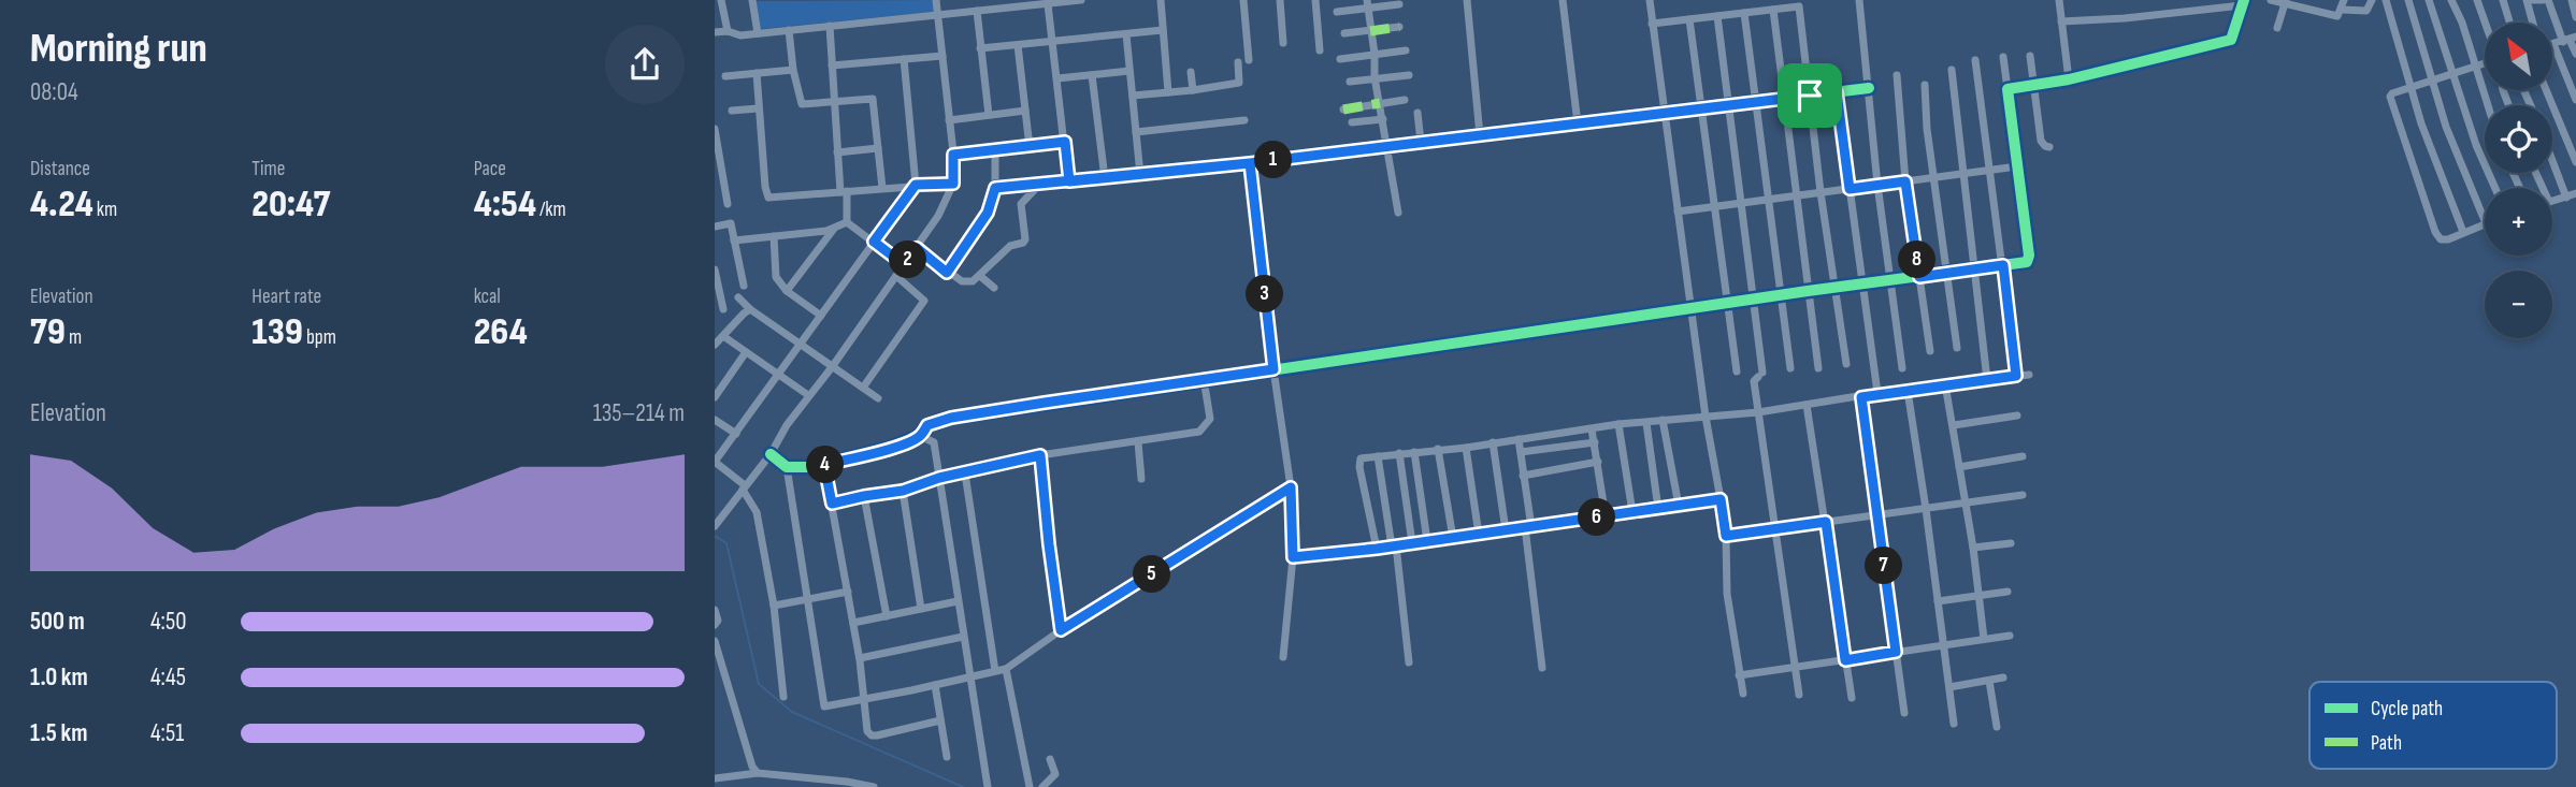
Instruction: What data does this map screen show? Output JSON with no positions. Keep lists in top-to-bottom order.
{
  "legend": ["Cycle path", "Path"],
  "north": "top left",
  "page": {
    "heading": ["Morning run", "08:04"],
    "map_buttons": ["+", "−"],
    "stats": [
      ["Distance", "4.24 km"],
      ["Time", "20:47"],
      ["Pace", "4:54 /km"],
      ["Elevation", "79 m"],
      ["Heart rate", "139 bpm"],
      ["kcal", "264"]
    ],
    "pins": [
      "1",
      "2",
      "8",
      "3",
      "4",
      "6",
      "7",
      "5"
    ],
    "chart": ["Elevation", "135–214 m"],
    "list": [
      {
        "name": "500 m",
        "note": "4:50"
      },
      {
        "name": "1.0 km",
        "note": "4:45"
      },
      {
        "name": "1.5 km",
        "note": "4:51"
      }
    ]
  }
}
